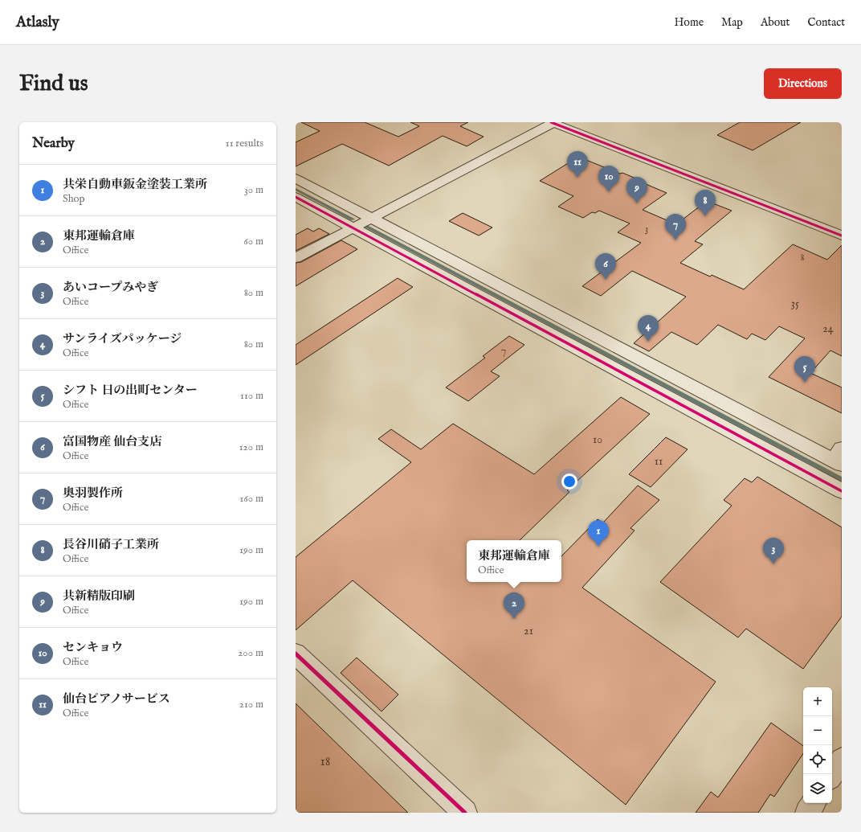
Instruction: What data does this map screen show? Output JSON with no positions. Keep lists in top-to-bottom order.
{
  "house_numbers": [
    "3",
    "8",
    "35",
    "24",
    "7",
    "10",
    "11",
    "21",
    "18"
  ],
  "page": {
    "header": "Atlasly",
    "nav": [
      "Home",
      "Map",
      "About",
      "Contact"
    ],
    "buttons": "Directions",
    "title": "Find us",
    "heading": ["Nearby", "11 results"],
    "pins": [
      "11",
      "10",
      "9",
      "8",
      "7",
      "6",
      "4",
      "5",
      "1",
      "3",
      "2"
    ],
    "list": [
      {
        "mark": "1",
        "name": "共栄自動車鈑金塗装工業所",
        "note": "Shop",
        "value": "30 m"
      },
      {
        "mark": "2",
        "name": "東邦運輸倉庫",
        "note": "Office",
        "value": "60 m"
      },
      {
        "mark": "3",
        "name": "あいコープみやぎ",
        "note": "Office",
        "value": "80 m"
      },
      {
        "mark": "4",
        "name": "サンライズパッケージ",
        "note": "Office",
        "value": "80 m"
      },
      {
        "mark": "5",
        "name": "シフト 日の出町センター",
        "note": "Office",
        "value": "110 m"
      },
      {
        "mark": "6",
        "name": "富国物産 仙台支店",
        "note": "Office",
        "value": "120 m"
      },
      {
        "mark": "7",
        "name": "奥羽製作所",
        "note": "Office",
        "value": "160 m"
      },
      {
        "mark": "8",
        "name": "長谷川硝子工業所",
        "note": "Office",
        "value": "190 m"
      },
      {
        "mark": "9",
        "name": "共新精版印刷",
        "note": "Office",
        "value": "190 m"
      },
      {
        "mark": "10",
        "name": "センキョウ",
        "note": "Office",
        "value": "200 m"
      },
      {
        "mark": "11",
        "name": "仙台ピアノサービス",
        "note": "Office",
        "value": "210 m"
      }
    ],
    "popup": ["東邦運輸倉庫", "Office"],
    "map_buttons": ["+", "−"]
  }
}
